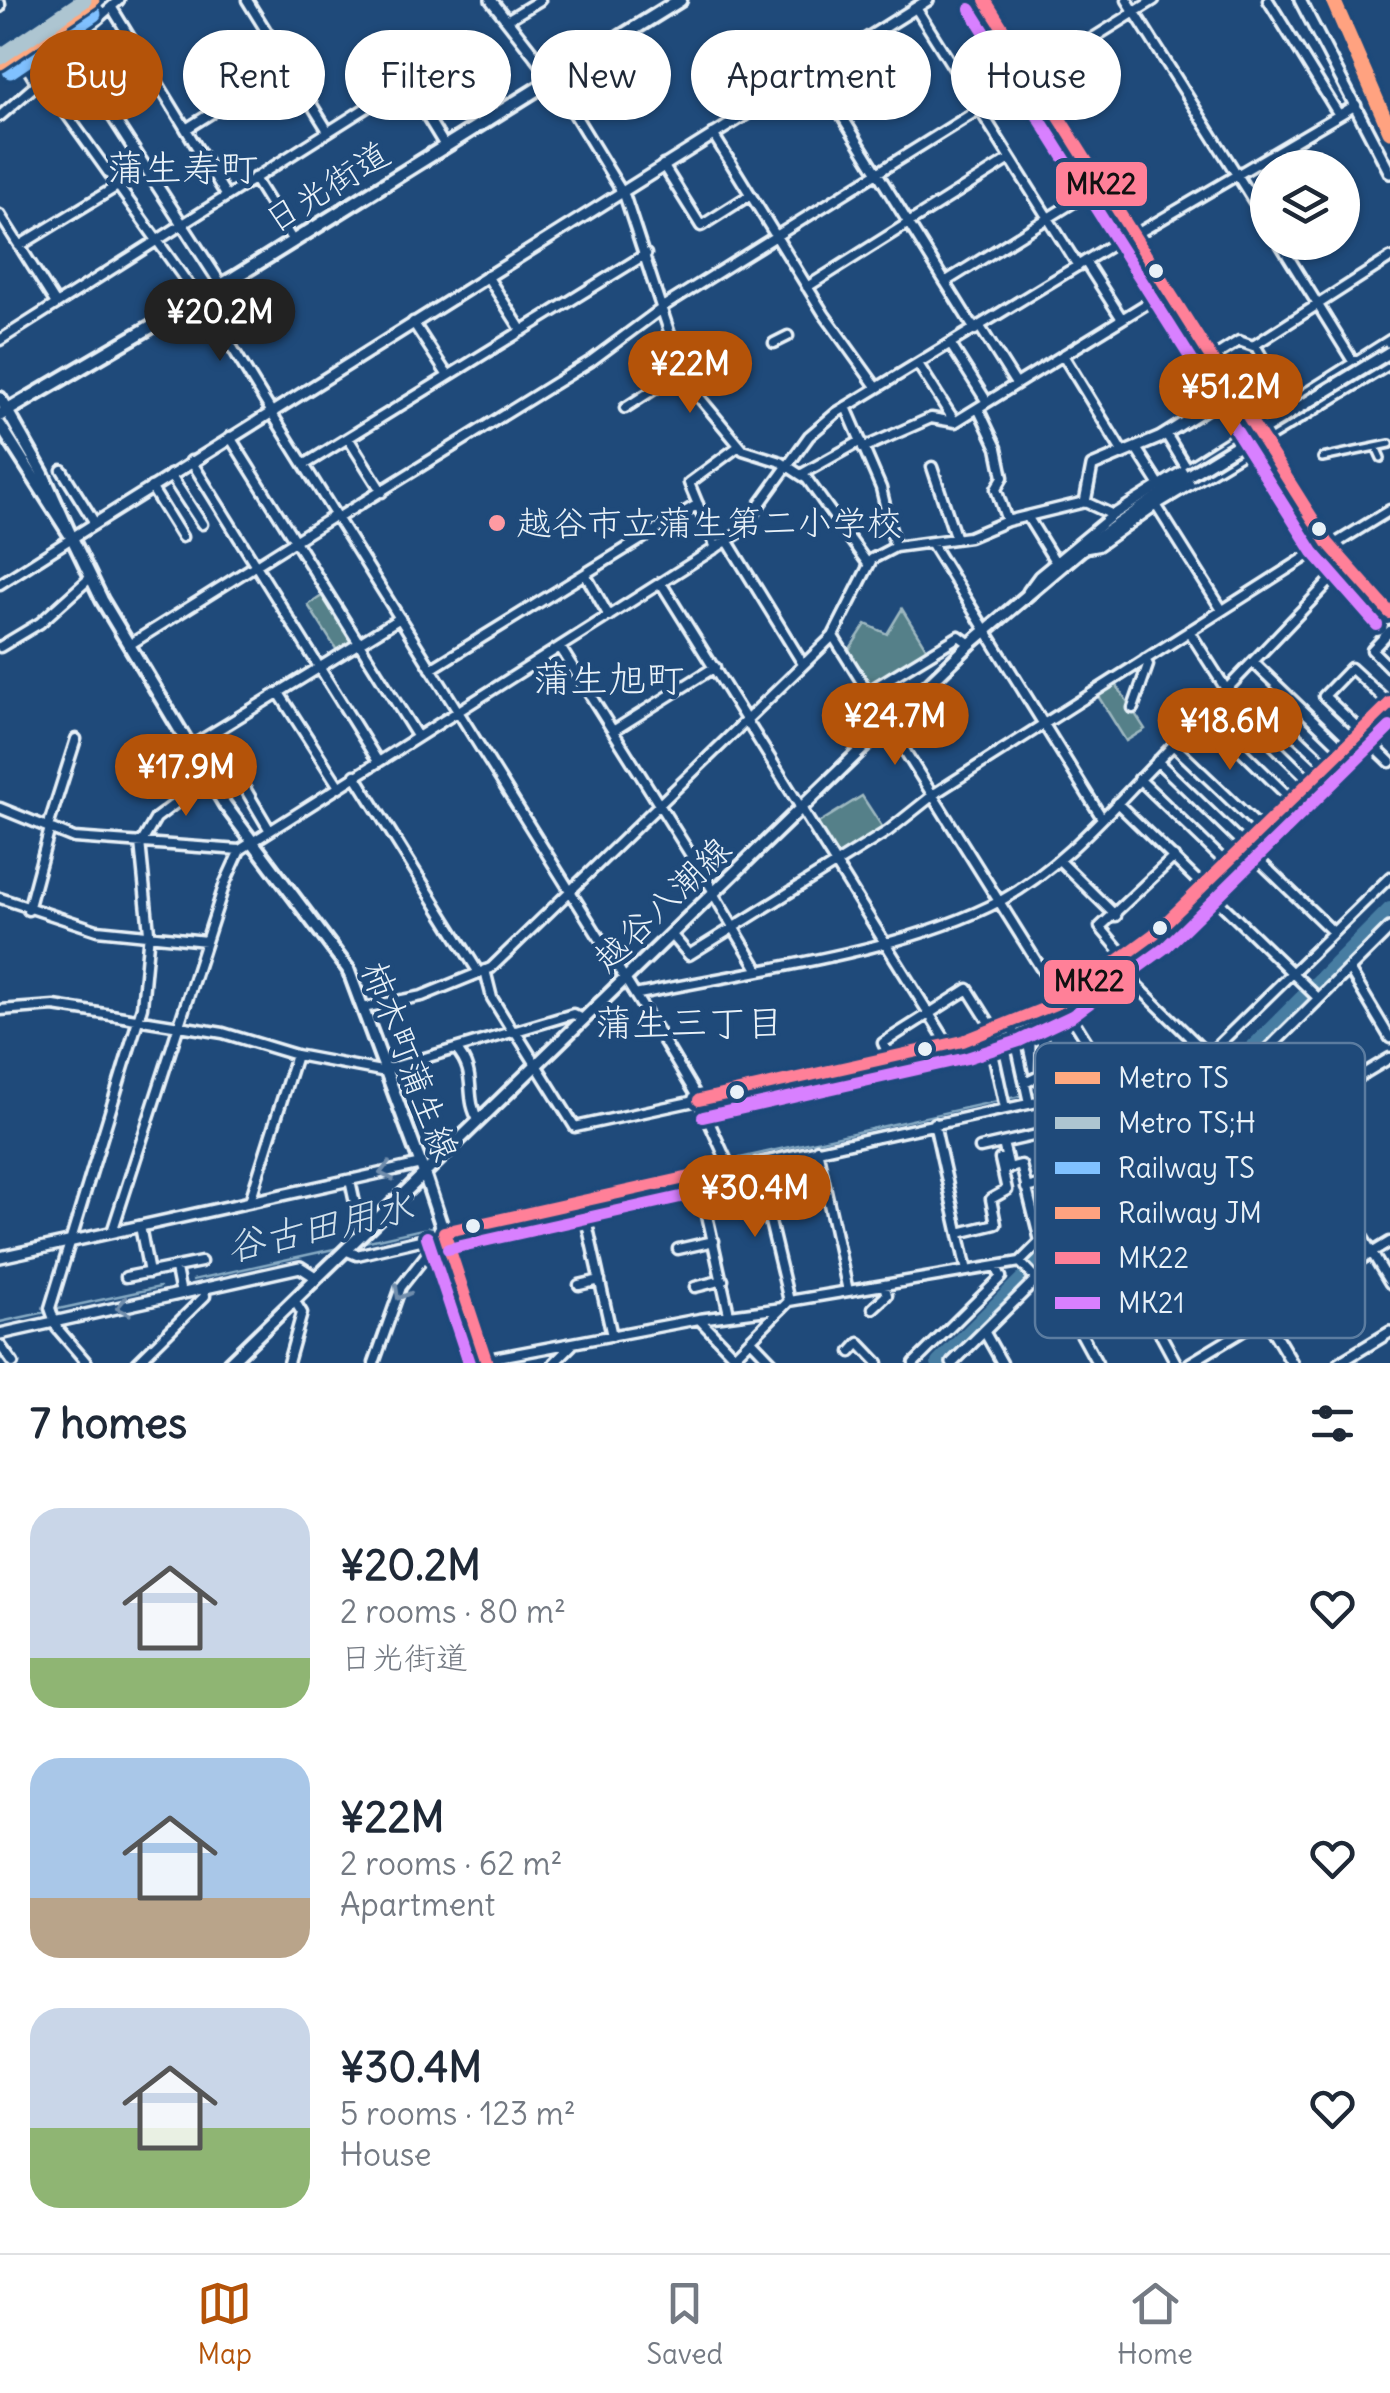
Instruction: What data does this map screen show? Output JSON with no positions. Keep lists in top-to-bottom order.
{
  "streets": {
    "main road": ["日光街道", "越谷八潮線", "柿木町蒲生線"]
  },
  "crossings": [
    ["日光街道", "柿木町蒲生線"],
    ["越谷八潮線", "柿木町蒲生線"]
  ],
  "districts": ["蒲生寿町", "蒲生旭町", "蒲生三丁目"],
  "water": ["谷古田用水"],
  "places": ["越谷市立蒲生第二小学校"],
  "lines": [
    "metro line TS",
    "metro line TS;H",
    "rail line JM",
    "transit line MK22",
    "transit line MK21",
    "rail line TS"
  ],
  "legend": [
    "Metro TS",
    "Metro TS;H",
    "Railway TS",
    "Railway JM",
    "MK22",
    "MK21"
  ],
  "page": {
    "chip": [
      "Buy",
      "Rent",
      "Filters",
      "New",
      "Apartment",
      "House"
    ],
    "price": [
      "¥20.2M",
      "¥22M",
      "¥51.2M",
      "¥24.7M",
      "¥18.6M",
      "¥17.9M",
      "¥30.4M"
    ],
    "heading": "7 homes",
    "list": [
      {
        "name": "¥20.2M",
        "note": "2 rooms · 80 m² · 日光街道"
      },
      {
        "name": "¥22M",
        "note": "2 rooms · 62 m² · Apartment"
      },
      {
        "name": "¥30.4M",
        "note": "5 rooms · 123 m² · House"
      }
    ],
    "tabs": ["Map", "Saved", "Home"]
  }
}
